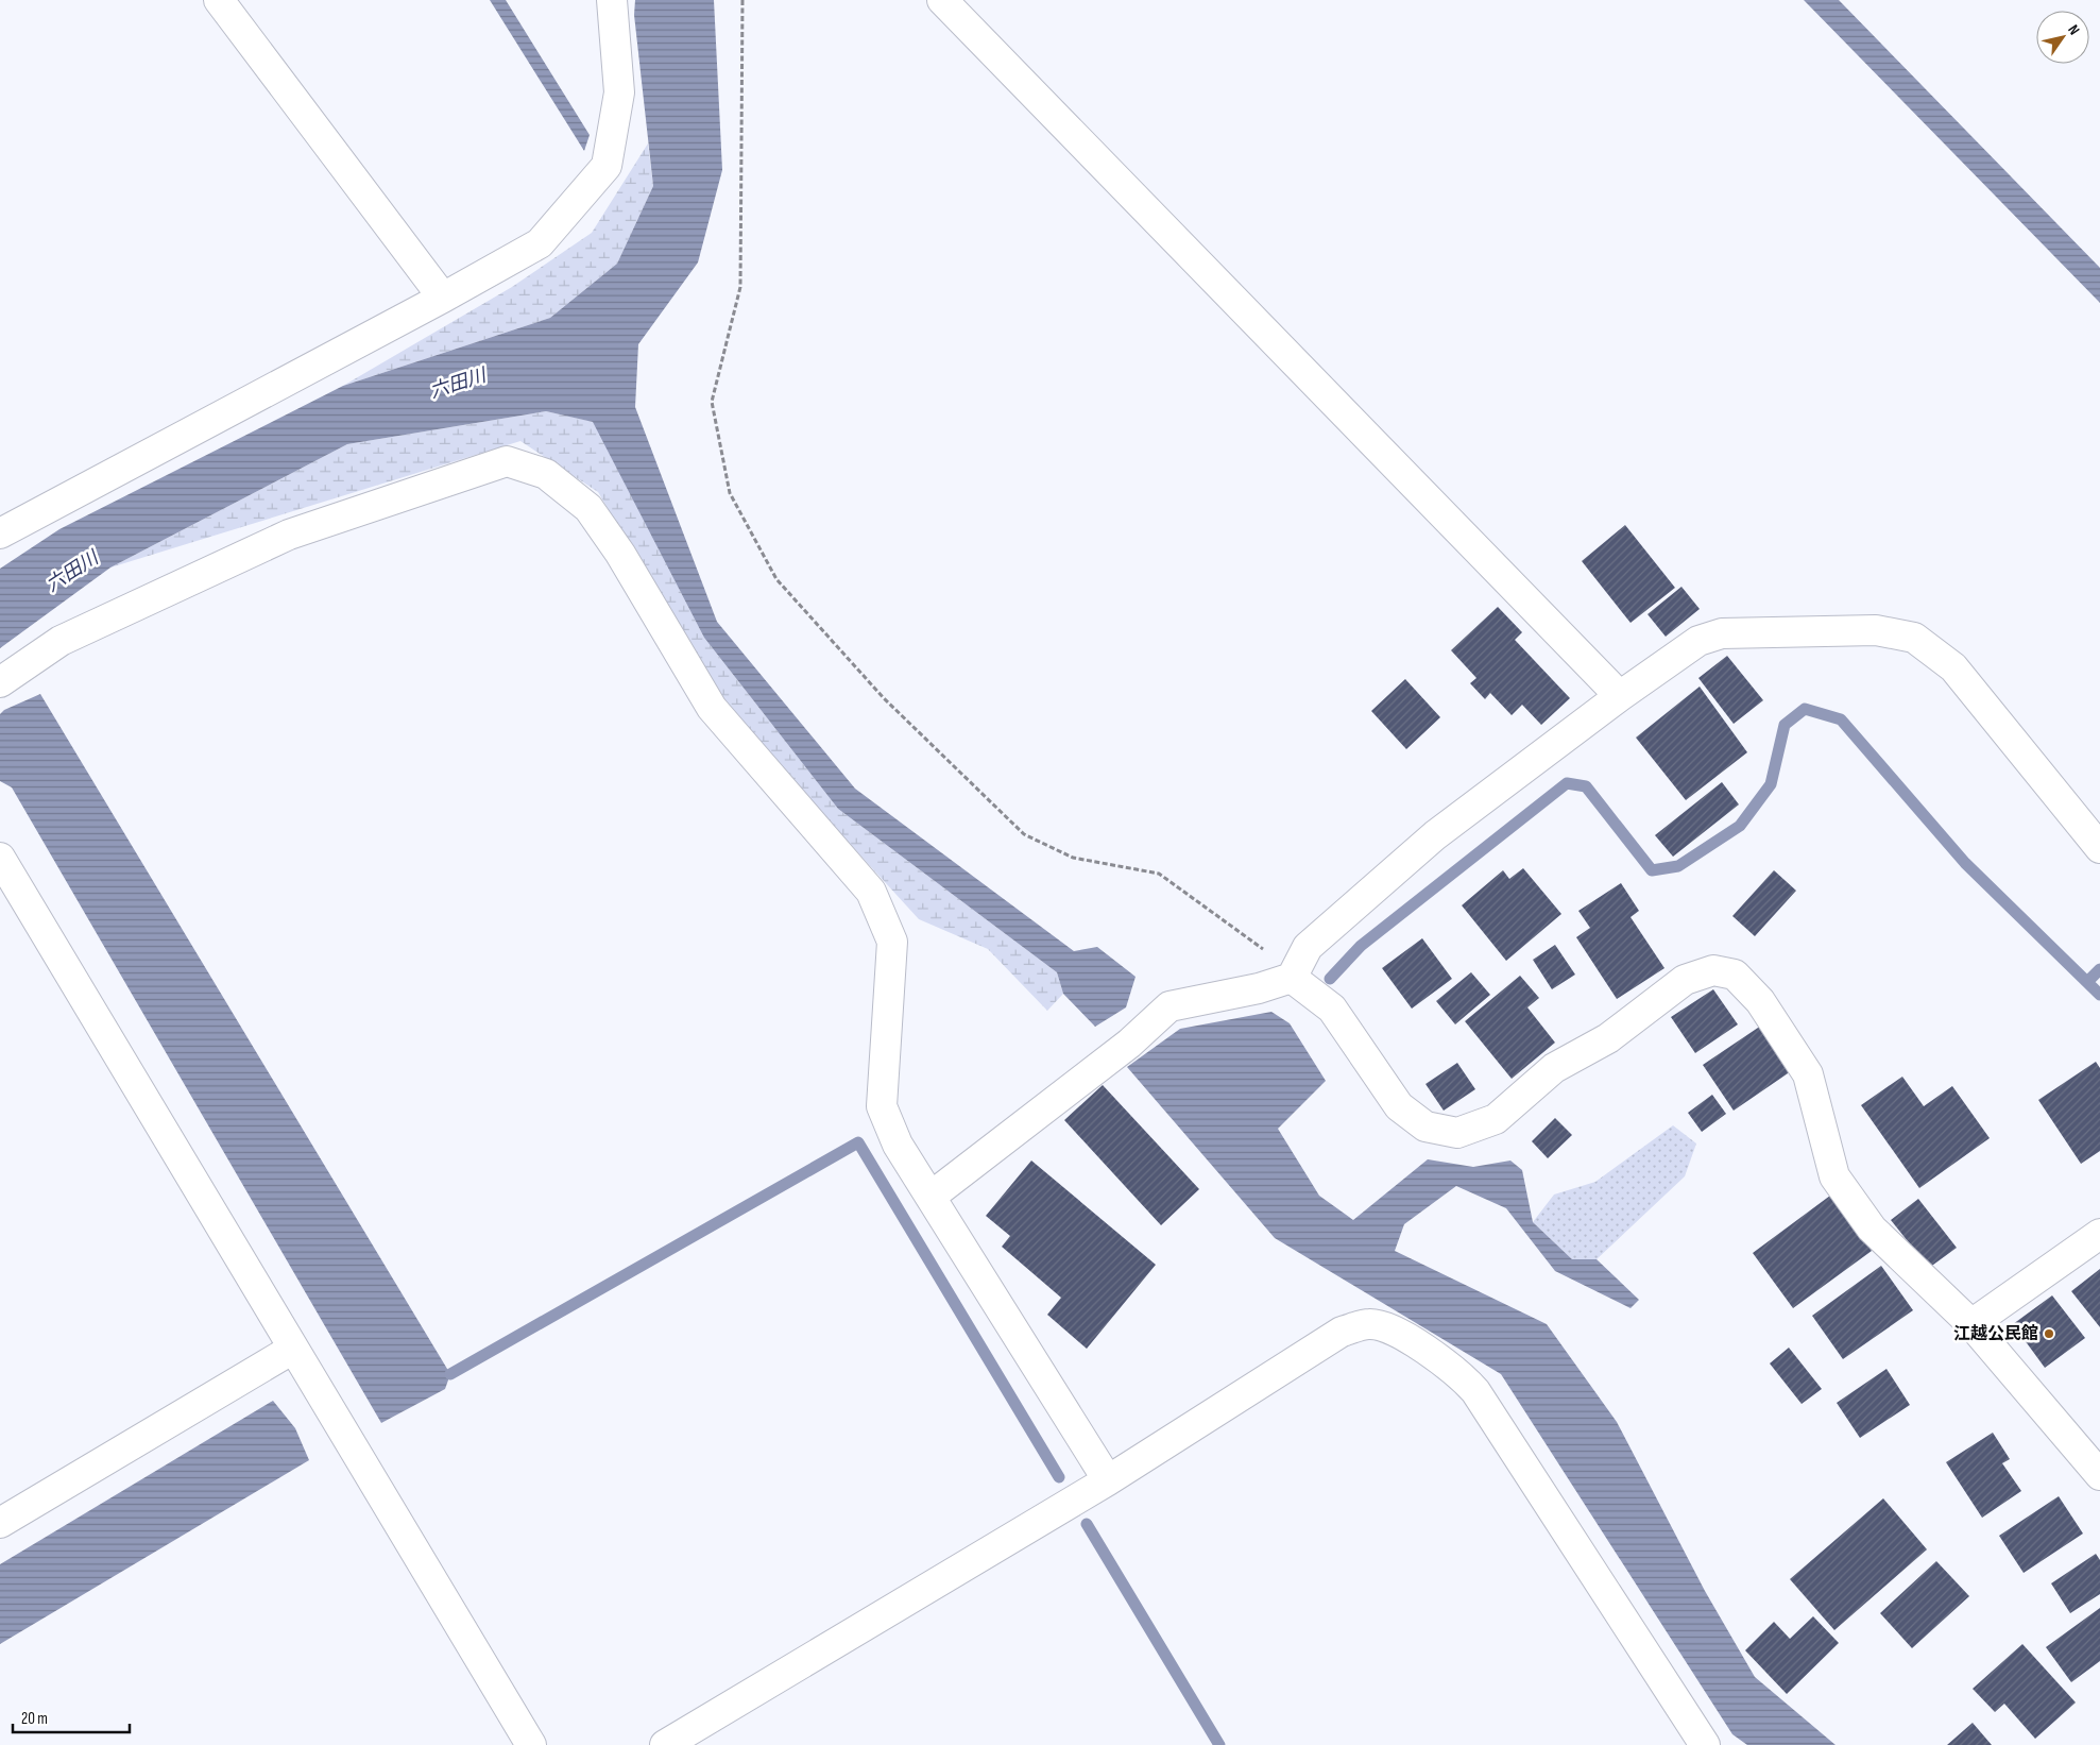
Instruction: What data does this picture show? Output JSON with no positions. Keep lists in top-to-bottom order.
{
  "water": ["六田川"],
  "places": ["江越公民館"],
  "scale_bar": "20 m",
  "north": "top right"
}
